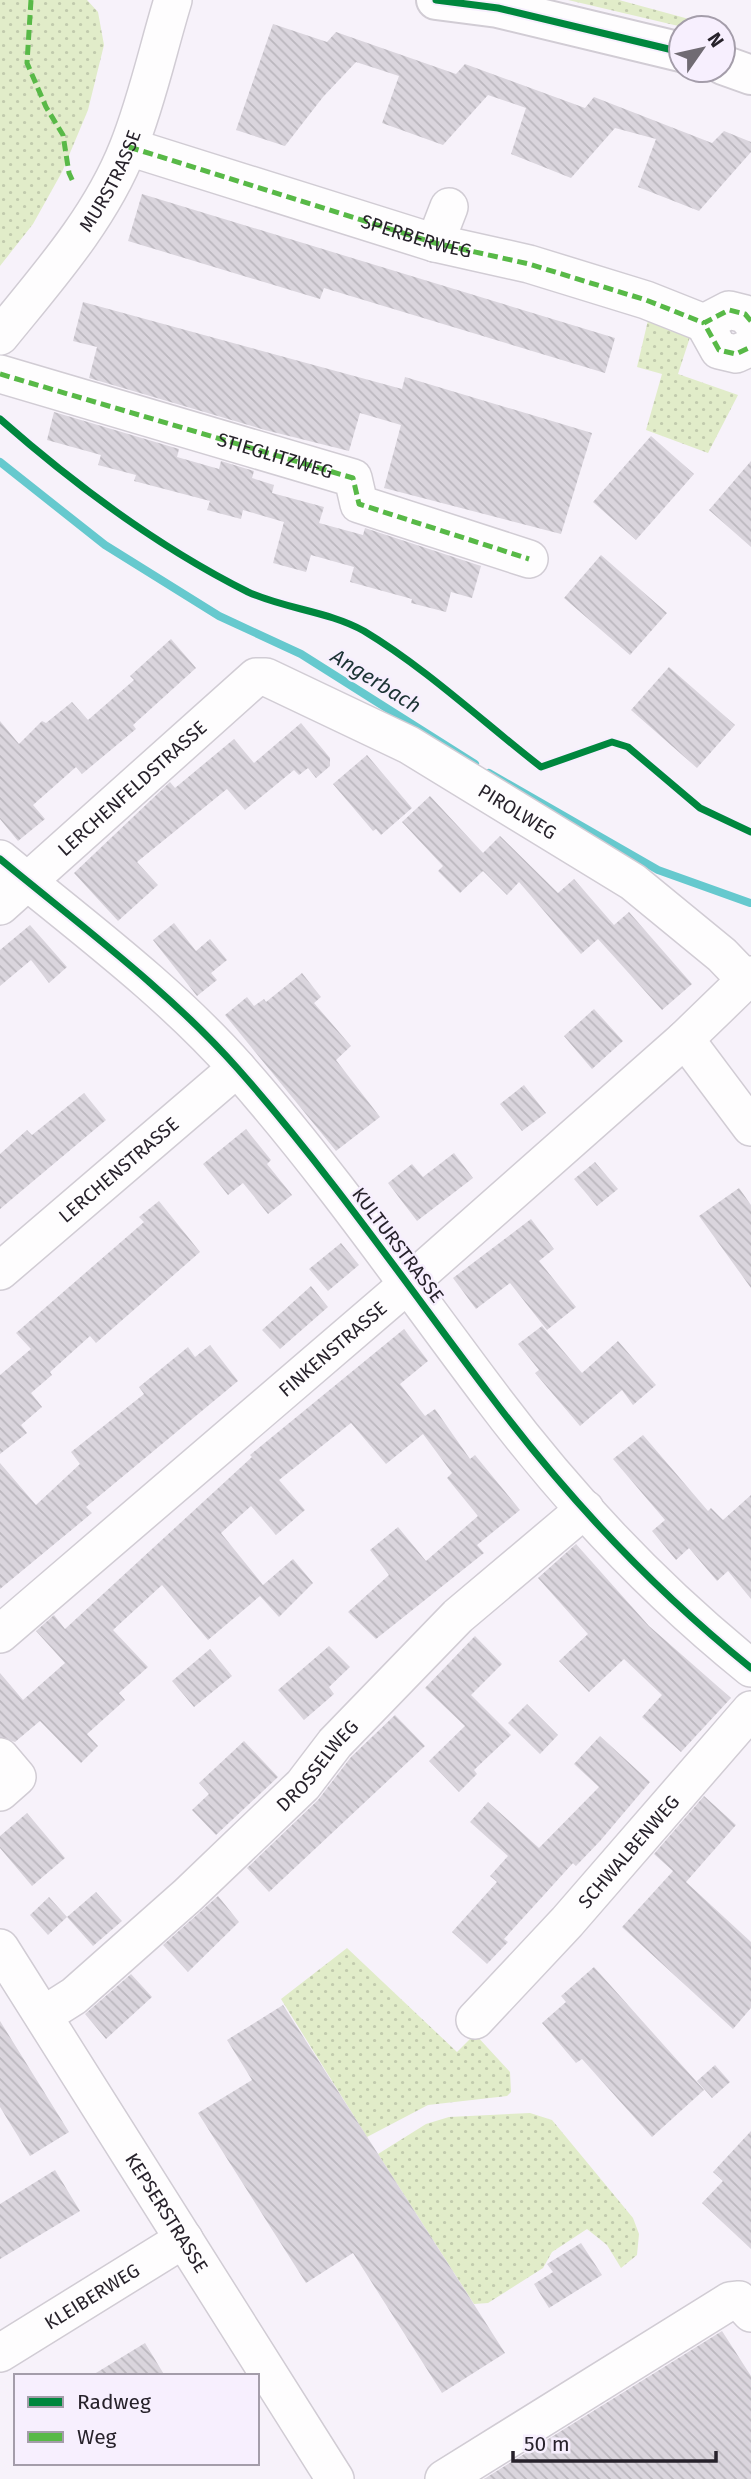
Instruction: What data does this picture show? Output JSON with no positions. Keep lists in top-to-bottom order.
{
  "streets": {
    "street": [
      "MURSTRASSE",
      "SPERBERWEG",
      "STIEGLITZWEG",
      "LERCHENFELDSTRASSE",
      "PIROLWEG",
      "LERCHENSTRASSE",
      "KULTURSTRASSE",
      "FINKENSTRASSE",
      "DROSSELWEG",
      "SCHWALBENWEG",
      "KEPSERSTRASSE",
      "KLEIBERWEG"
    ]
  },
  "crossings": [
    ["MURSTRASSE", "SPERBERWEG"],
    ["LERCHENFELDSTRASSE", "PIROLWEG"],
    ["LERCHENFELDSTRASSE", "KULTURSTRASSE"],
    ["PIROLWEG", "FINKENSTRASSE"],
    ["LERCHENSTRASSE", "KULTURSTRASSE"],
    ["KULTURSTRASSE", "FINKENSTRASSE"],
    ["KULTURSTRASSE", "DROSSELWEG"],
    ["DROSSELWEG", "KEPSERSTRASSE"],
    ["KEPSERSTRASSE", "KLEIBERWEG"]
  ],
  "water": ["Angerbach"],
  "legend": ["Radweg", "Weg"],
  "scale_bar": "50 m",
  "north": "top right"
}
